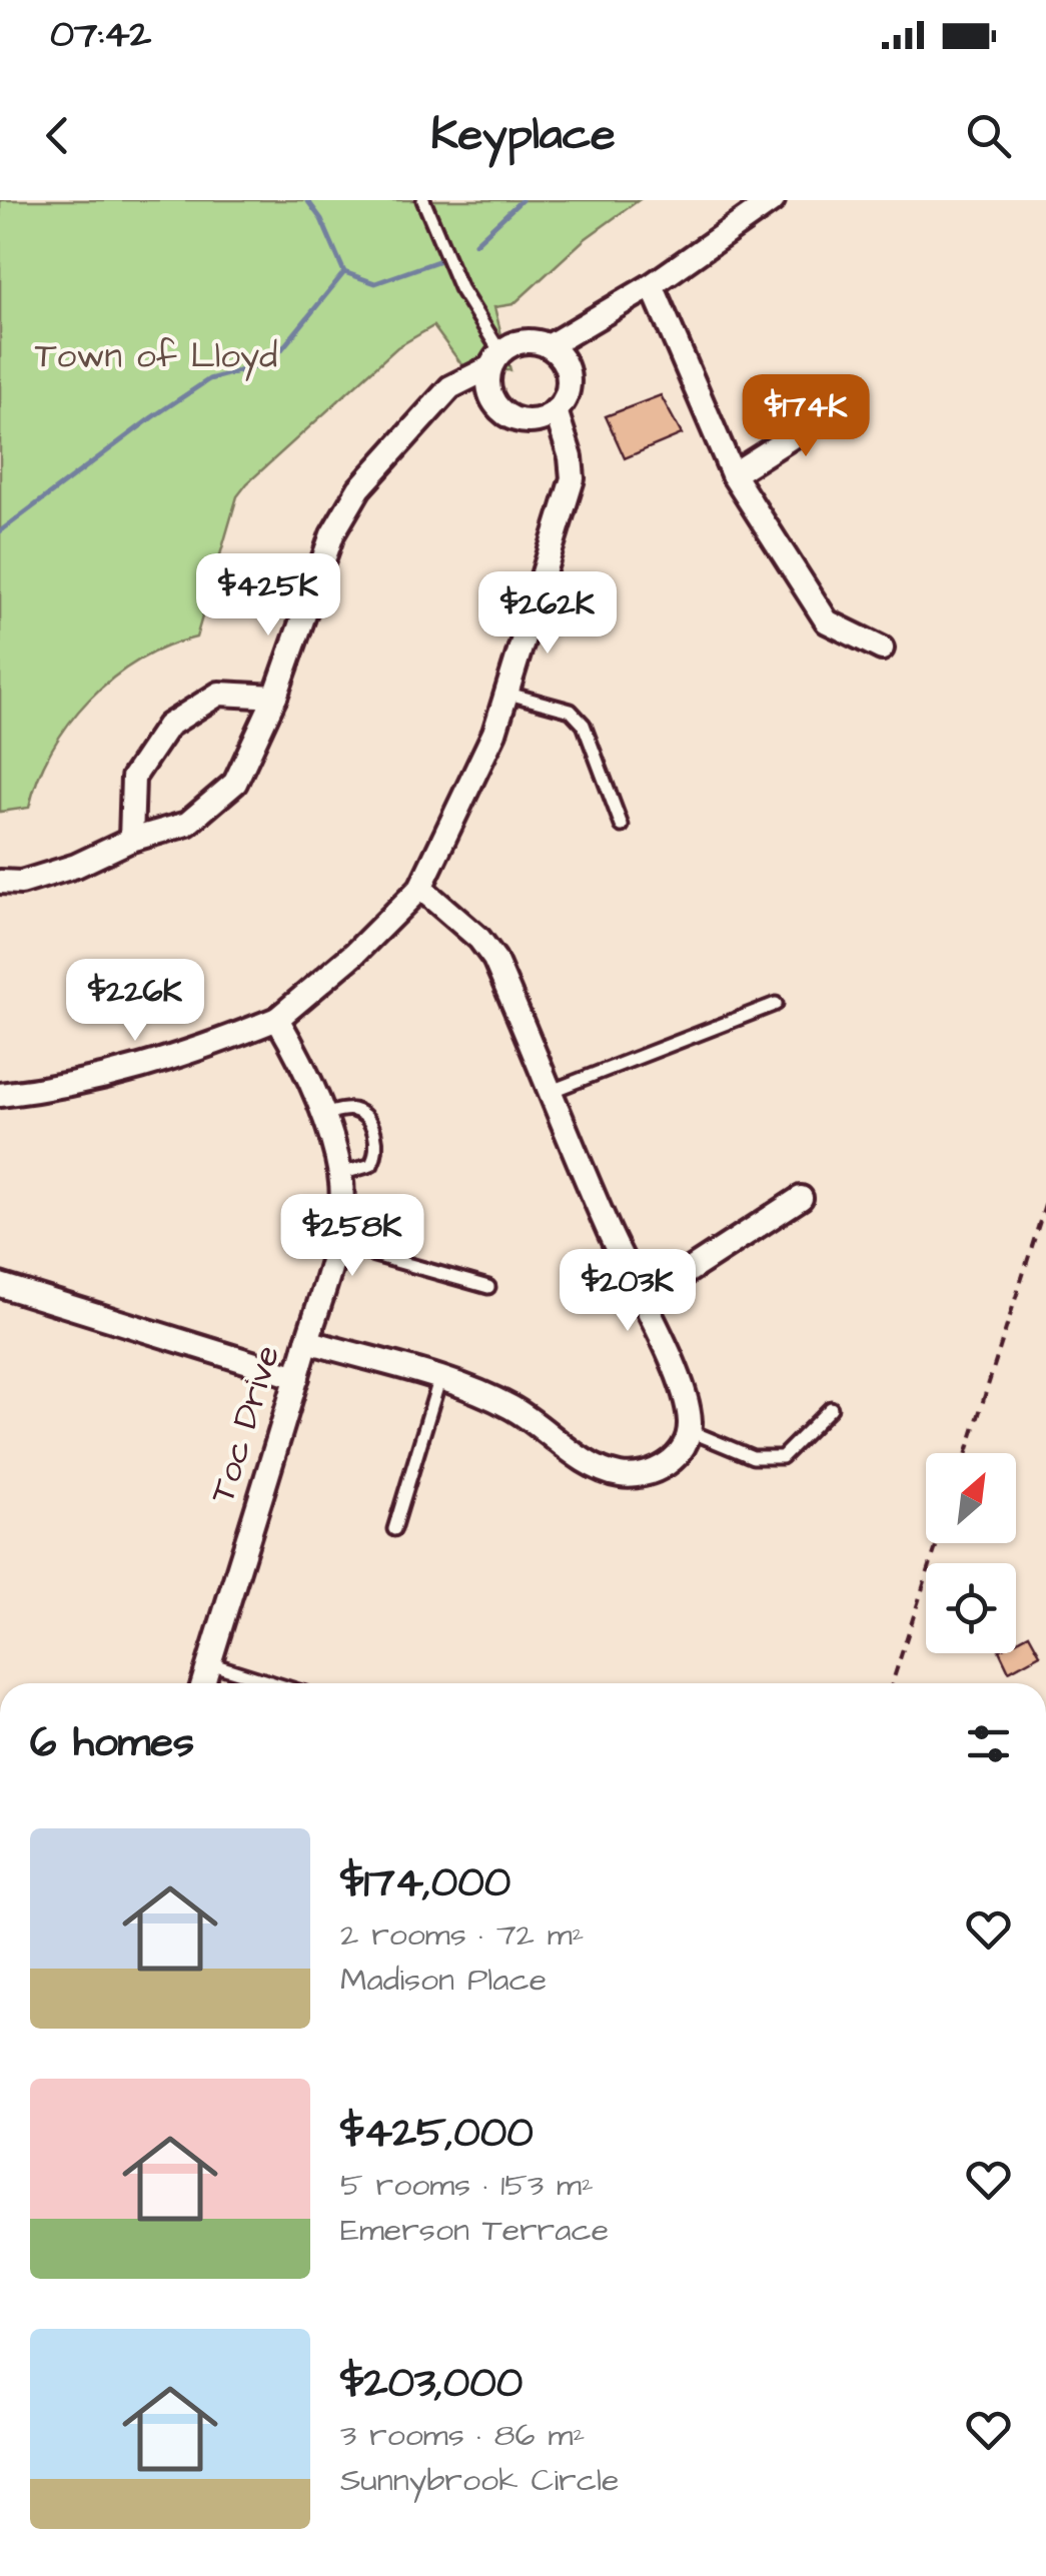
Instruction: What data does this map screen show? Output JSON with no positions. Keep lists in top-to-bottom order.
{
  "streets": {
    "street": ["Toc Drive"]
  },
  "parks": ["Town of Lloyd"],
  "north": "top right",
  "page": {
    "status": "07:42",
    "header": "Keyplace",
    "price": [
      "$174K",
      "$425K",
      "$262K",
      "$226K",
      "$258K",
      "$203K"
    ],
    "heading": "6 homes",
    "list": [
      {
        "name": "$174,000",
        "note": "2 rooms · 72 m² · Madison Place"
      },
      {
        "name": "$425,000",
        "note": "5 rooms · 153 m² · Emerson Terrace"
      },
      {
        "name": "$203,000",
        "note": "3 rooms · 86 m² · Sunnybrook Circle"
      }
    ]
  }
}
